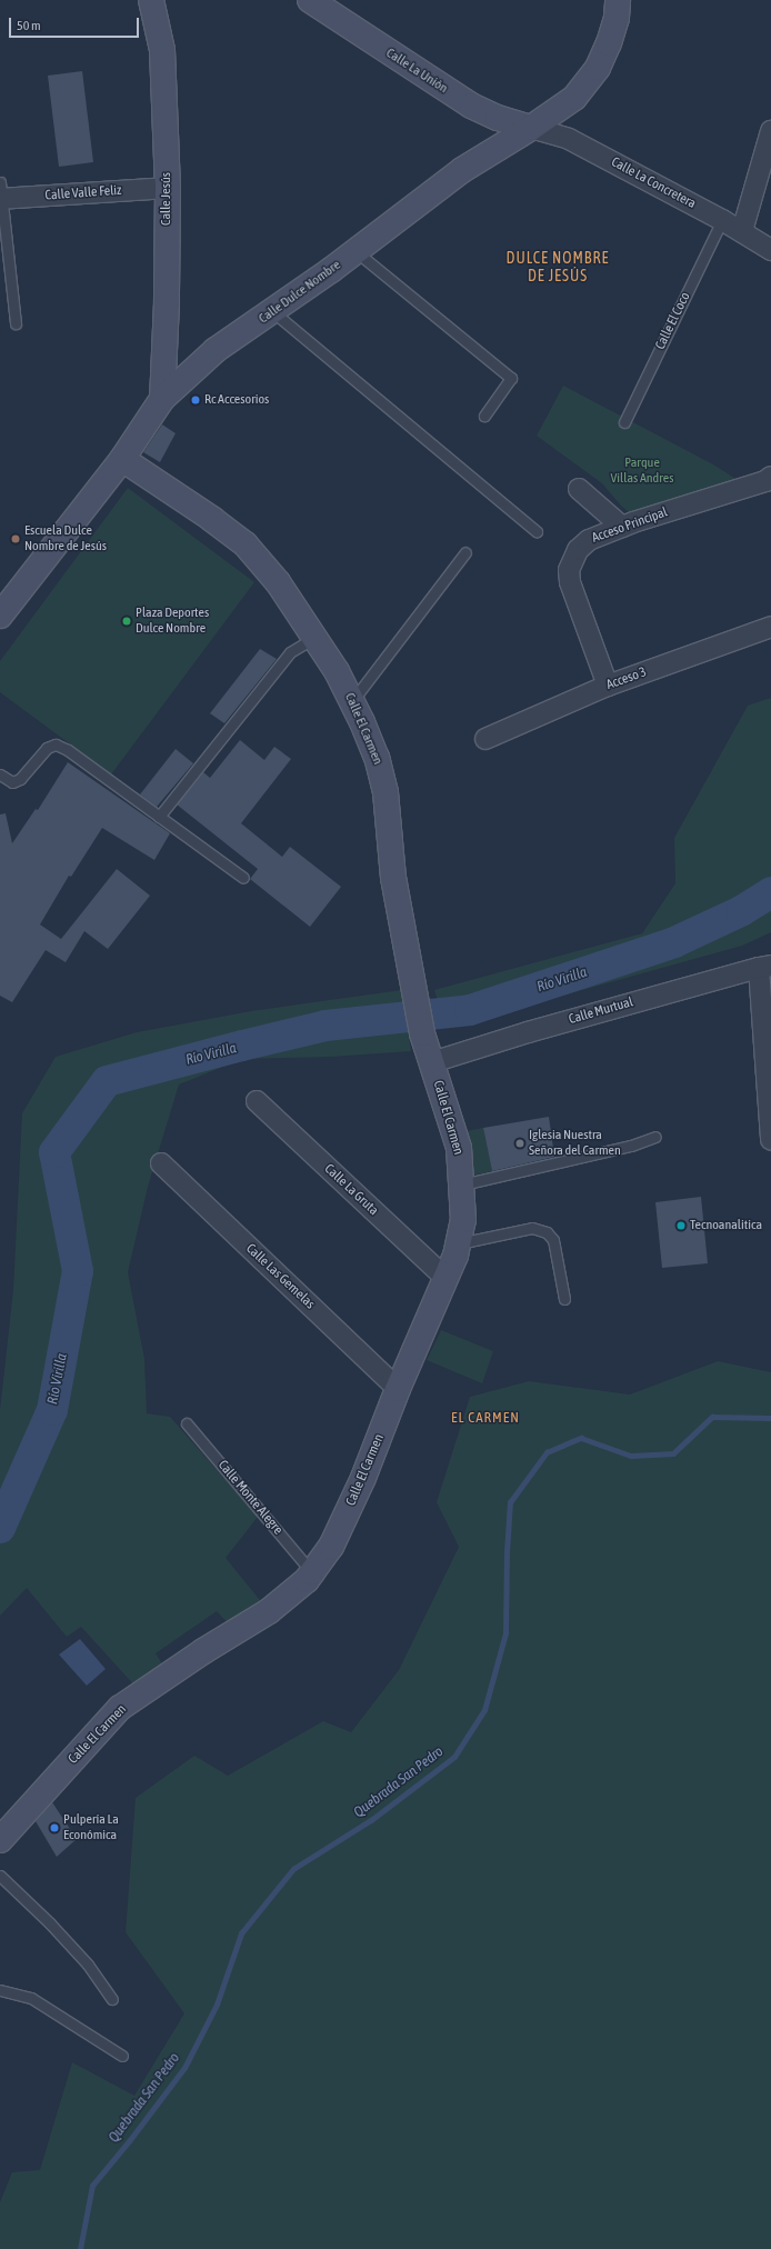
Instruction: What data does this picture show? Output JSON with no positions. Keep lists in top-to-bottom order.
{
  "streets": {
    "street": [
      "Calle La Unión",
      "Calle La Concretera",
      "Calle Valle Feliz",
      "Calle Jesús",
      "Calle Dulce Nombre",
      "Acceso Principal",
      "Acceso 3",
      "Calle El Carmen",
      "Calle Murtual",
      "Calle La Gruta",
      "Calle Las Gemelas"
    ],
    "lane": ["Calle El Coco", "Calle Monte Alegre"]
  },
  "crossings": [
    ["Calle La Unión", "Calle La Concretera"],
    ["Calle La Unión", "Calle Dulce Nombre"],
    ["Calle La Concretera", "Calle Dulce Nombre"],
    ["Calle La Concretera", "Calle El Coco"],
    ["Calle Valle Feliz", "Calle Jesús"],
    ["Calle Jesús", "Calle Dulce Nombre"],
    ["Calle Dulce Nombre", "Calle El Carmen"],
    ["Acceso Principal", "Acceso 3"],
    ["Calle El Carmen", "Calle Murtual"],
    ["Calle El Carmen", "Calle La Gruta"],
    ["Calle El Carmen", "Calle Las Gemelas"],
    ["Calle El Carmen", "Calle Monte Alegre"]
  ],
  "districts": ["DULCE NOMBRE DE JESÚS", "EL CARMEN"],
  "water": ["Río Virilla", "Quebrada San Pedro"],
  "parks": ["Parque Villas Andres"],
  "places": [
    "Rc Accesorios",
    "Escuela Dulce Nombre de Jesús",
    "Plaza Deportes Dulce Nombre",
    "Iglesia Nuestra Señora del Carmen",
    "Tecnoanalitica",
    "Pulpería La Económica"
  ],
  "scale_bar": "50 m"
}
